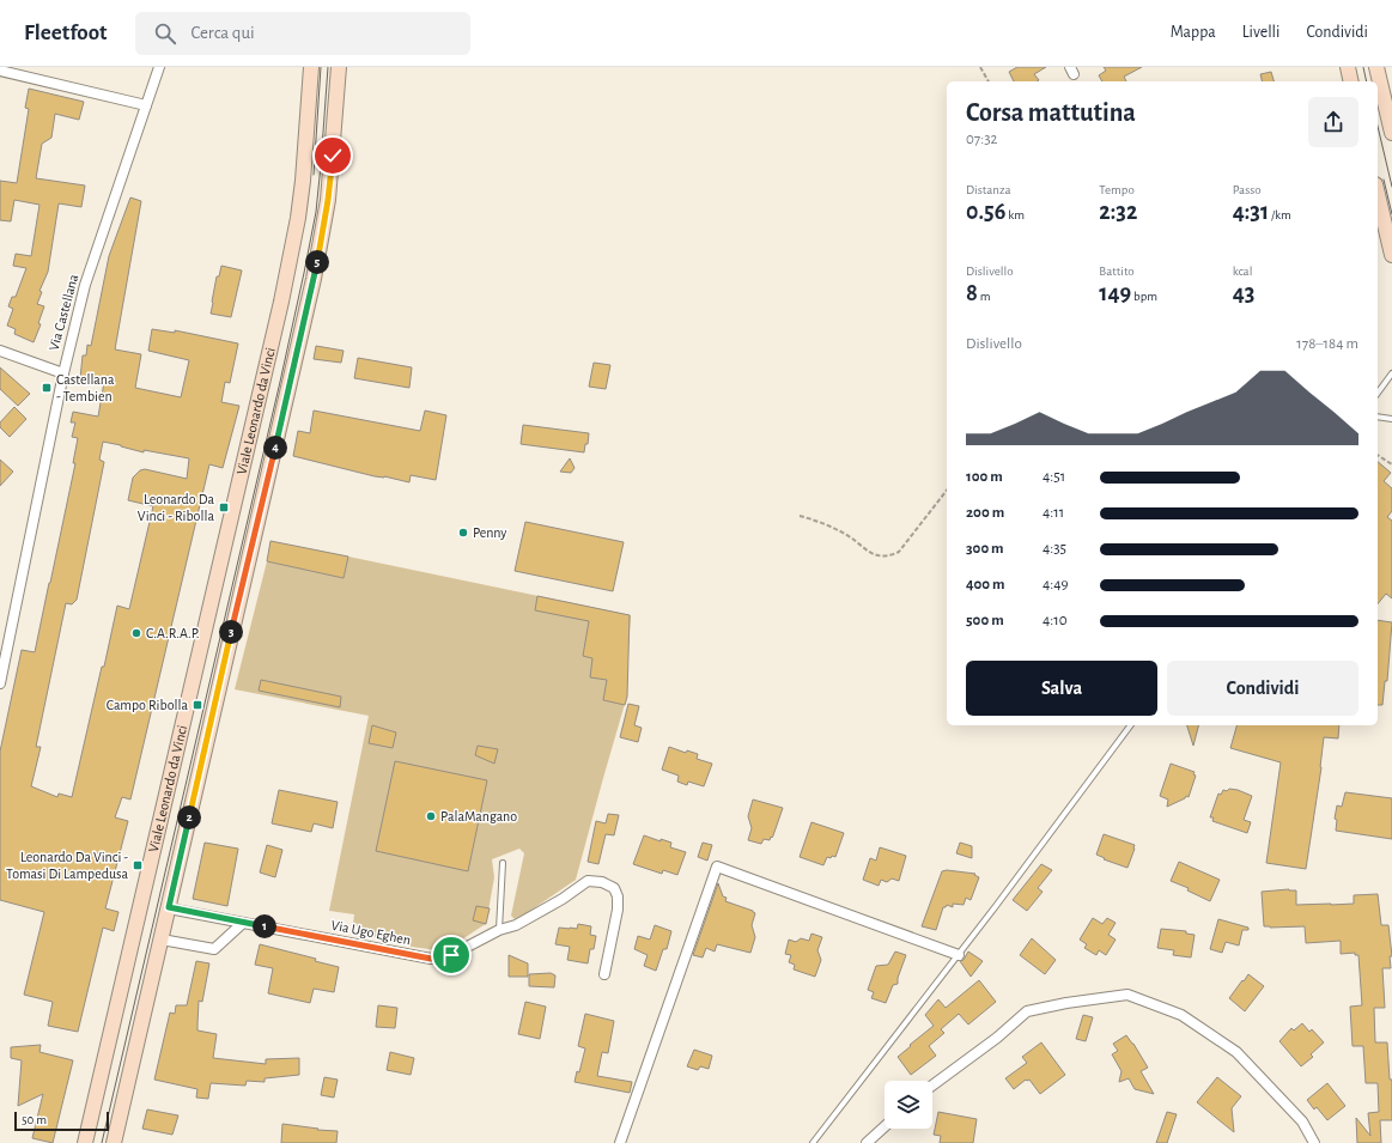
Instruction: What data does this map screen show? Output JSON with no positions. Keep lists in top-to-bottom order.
{
  "streets": {
    "street": ["Via Castellana", "Viale Leonardo da Vinci", "Via Ugo Eghen"]
  },
  "crossings": [
    ["Viale Leonardo da Vinci", "Via Ugo Eghen"]
  ],
  "places": {
    "transit": [
      "Castellana - Tembien",
      "Leonardo Da Vinci - Ribolla",
      "Campo Ribolla",
      "Leonardo Da Vinci - Tomasi Di Lampedusa"
    ],
    "other": ["Penny", "C.A.R.A.P.", "PalaMangano"]
  },
  "scale_bar": "50 m",
  "page": {
    "header": "Fleetfoot",
    "search": "Cerca qui",
    "nav": ["Mappa", "Livelli", "Condividi"],
    "heading": ["Corsa mattutina", "07:32"],
    "stats": [
      ["Distanza", "0.56 km"],
      ["Tempo", "2:32"],
      ["Passo", "4:31 /km"],
      ["Dislivello", "8 m"],
      ["Battito", "149 bpm"],
      ["kcal", "43"]
    ],
    "pins": [
      "5",
      "4",
      "3",
      "2",
      "1"
    ],
    "chart": ["Dislivello", "178–184 m"],
    "list": [
      {
        "name": "100 m",
        "note": "4:51"
      },
      {
        "name": "200 m",
        "note": "4:11"
      },
      {
        "name": "300 m",
        "note": "4:35"
      },
      {
        "name": "400 m",
        "note": "4:49"
      },
      {
        "name": "500 m",
        "note": "4:10"
      }
    ],
    "buttons": ["Salva", "Condividi"],
    "scale": "50 m"
  }
}
